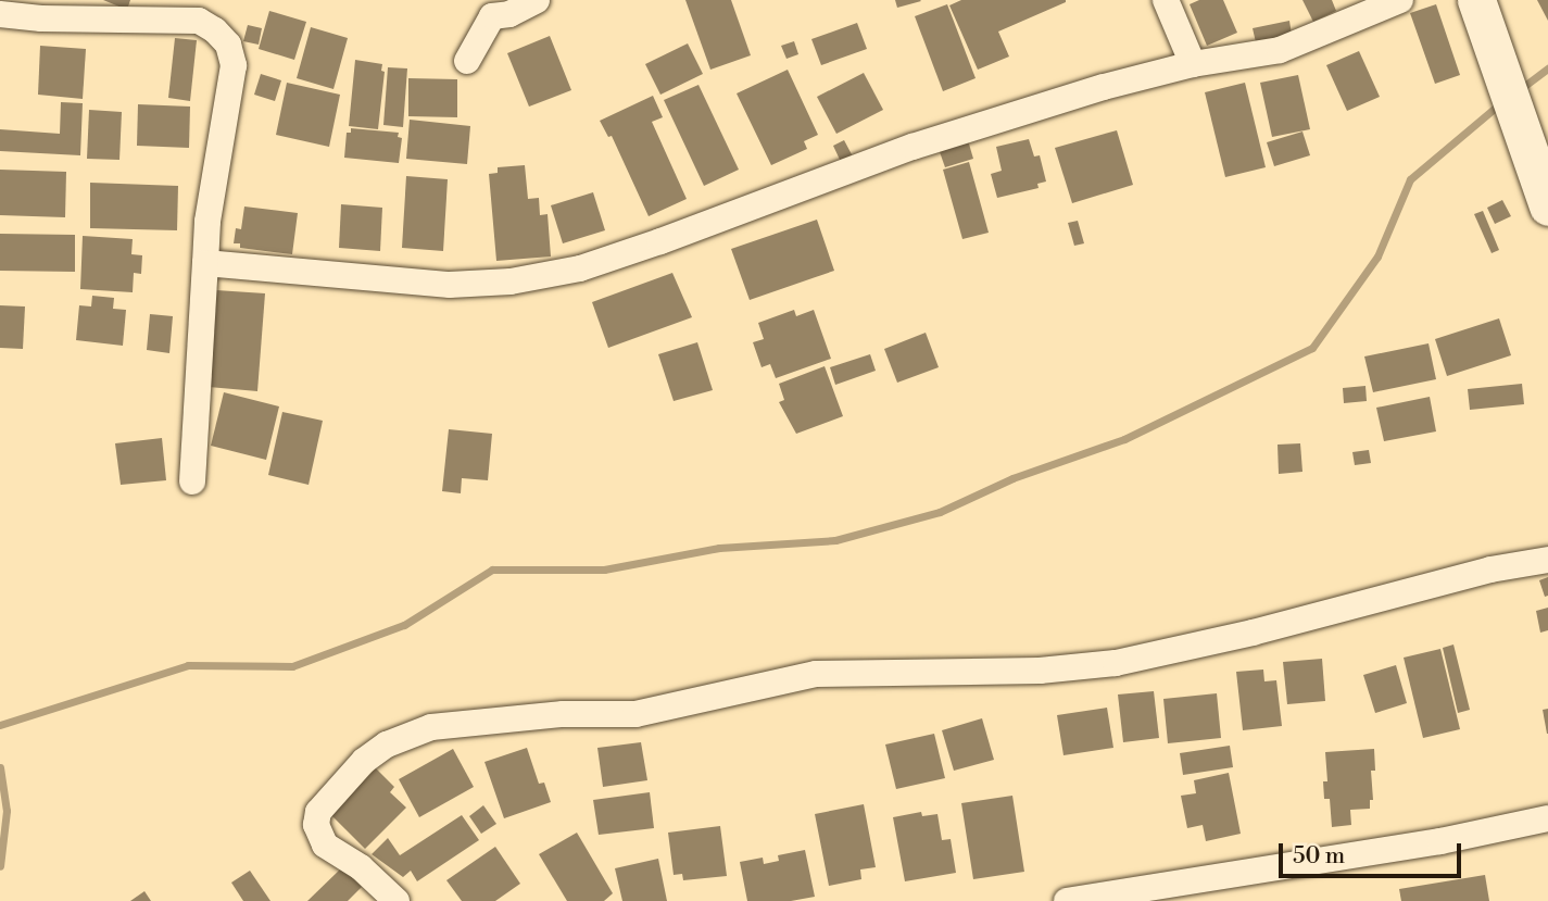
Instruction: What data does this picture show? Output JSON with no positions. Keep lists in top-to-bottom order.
{
  "scale_bar": "50 m"
}
